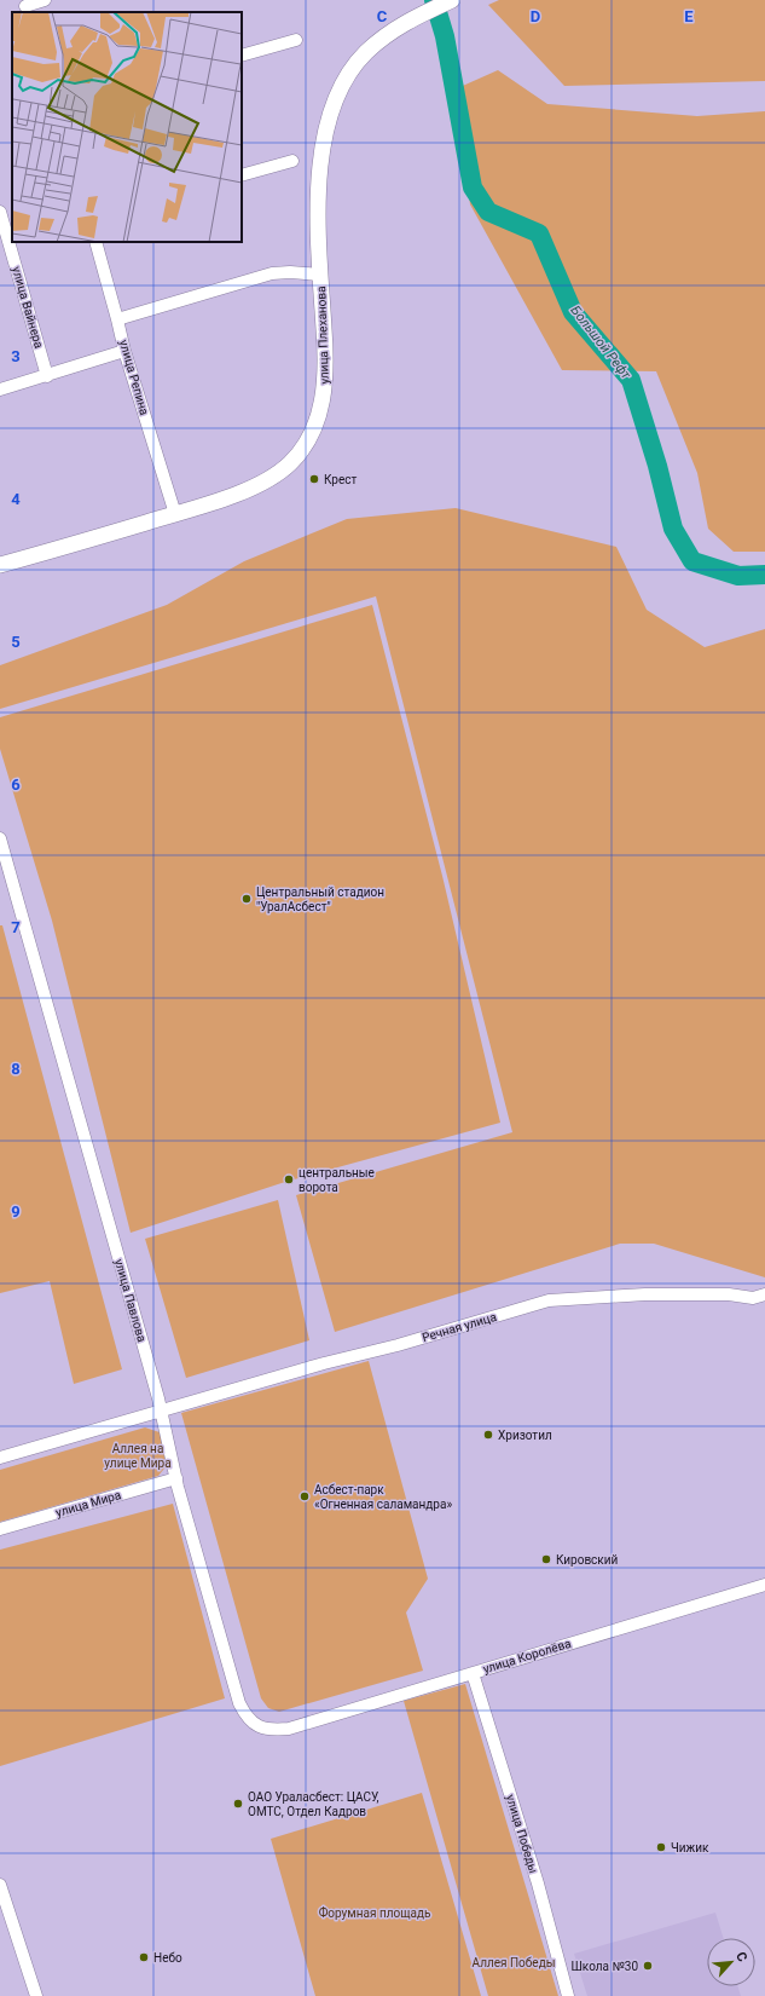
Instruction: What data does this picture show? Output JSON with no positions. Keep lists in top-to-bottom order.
{
  "streets": {
    "main road": ["улица Плеханова"],
    "street": [
      "улица Вайнера",
      "улица Репина",
      "улица Павлова",
      "Речная улица",
      "улица Мира",
      "улица Королёва",
      "улица Победы"
    ]
  },
  "crossings": [
    ["улица Плеханова", "улица Репина"],
    ["улица Павлова", "Речная улица"],
    ["улица Павлова", "улица Мира"],
    ["улица Павлова", "улица Королёва"],
    ["улица Королёва", "улица Победы"]
  ],
  "water": ["Большой Рефт"],
  "parks": ["Аллея на улице Мира", "Форумная площадь", "Аллея Победы"],
  "places": [
    "Крест",
    "Центральный стадион \"УралАсбест\"",
    "центральные ворота",
    "Хризотил",
    "Асбест-парк «Огненная саламандра»",
    "Кировский",
    "ОАО Ураласбест: ЦАСУ, ОМТС, Отдел Кадров",
    "Чижик",
    "Небо",
    "Школа №30"
  ],
  "north": "top right",
  "grid": {
    "columns": ["C", "D", "E"],
    "rows": [
      "3",
      "4",
      "5",
      "6",
      "7",
      "8",
      "9"
    ]
  }
}
